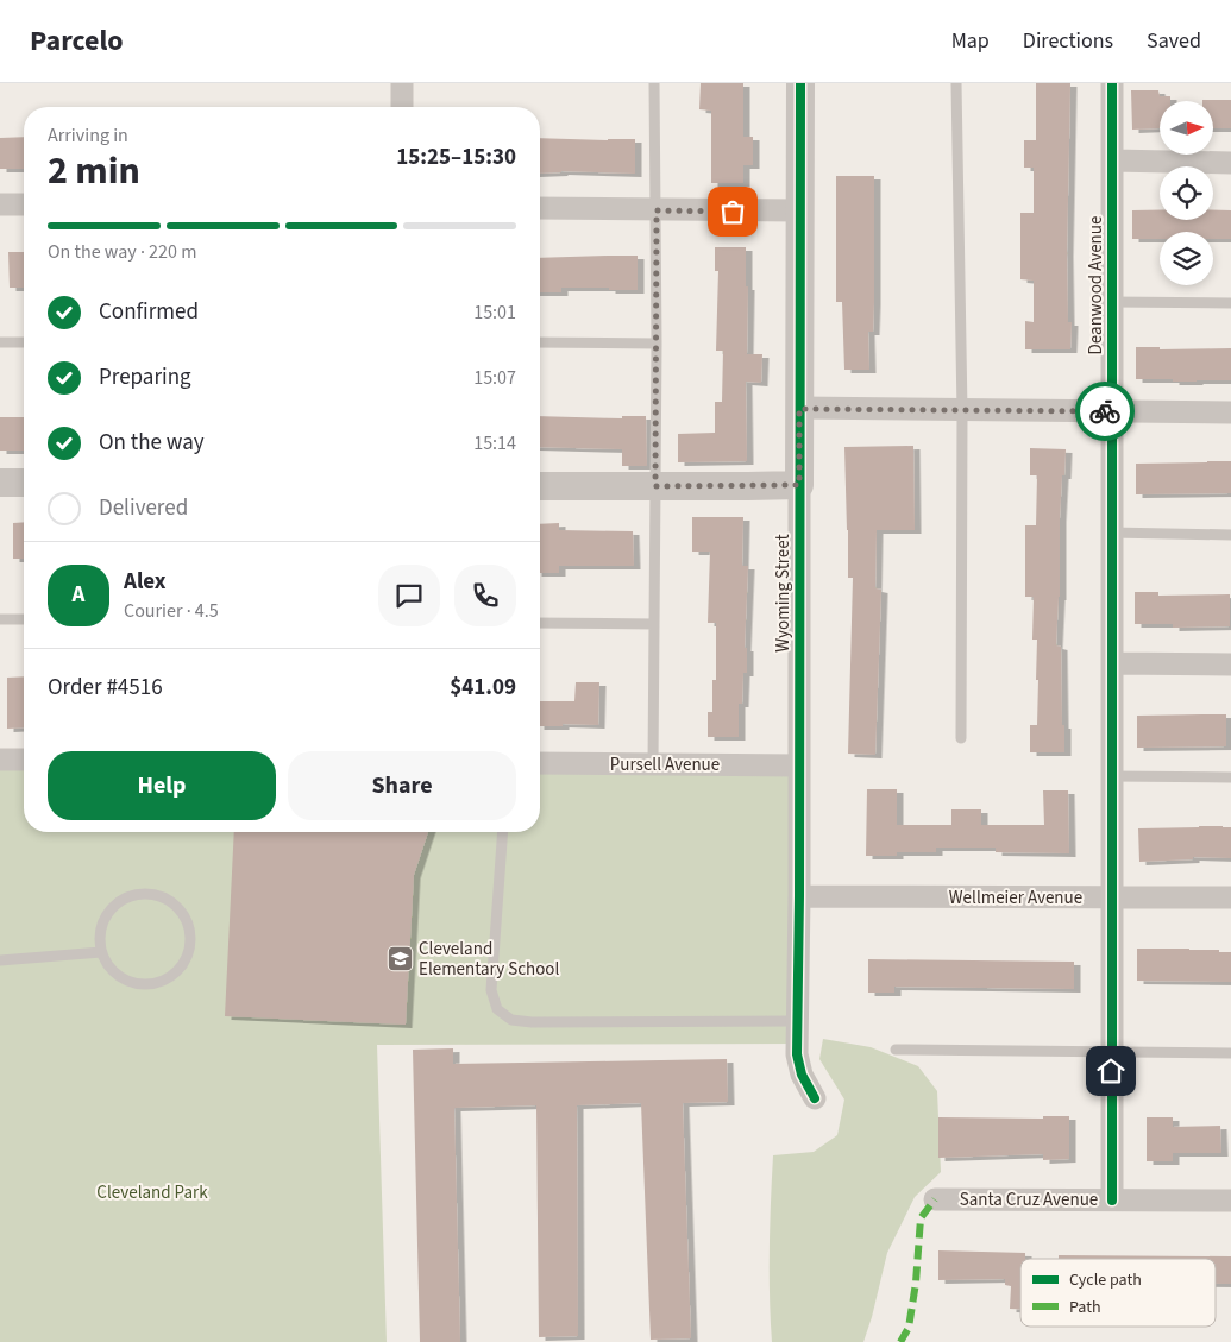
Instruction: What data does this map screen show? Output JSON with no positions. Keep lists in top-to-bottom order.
{
  "streets": {
    "street": [
      "Deanwood Avenue",
      "Wyoming Street",
      "Pursell Avenue",
      "Wellmeier Avenue",
      "Santa Cruz Avenue"
    ]
  },
  "crossings": [
    ["Deanwood Avenue", "Wellmeier Avenue"],
    ["Deanwood Avenue", "Santa Cruz Avenue"],
    ["Wyoming Street", "Pursell Avenue"],
    ["Wyoming Street", "Wellmeier Avenue"]
  ],
  "parks": ["Cleveland Park"],
  "places": {
    "school or university": ["Cleveland Elementary School"]
  },
  "legend": ["Cycle path", "Path"],
  "north": "right",
  "page": {
    "header": "Parcelo",
    "nav": ["Map", "Directions", "Saved"],
    "heading": ["2 min", "Arriving in", "15:25–15:30"],
    "panel": [
      "Alex",
      "Courier · 4.5",
      "Order #4516",
      "$41.09"
    ],
    "bar": "On the way · 220 m",
    "list": [
      ["Confirmed", "15:01"],
      ["Preparing", "15:07"],
      ["On the way", "15:14"],
      "Delivered"
    ],
    "round": "A",
    "buttons": ["Help", "Share"]
  }
}
